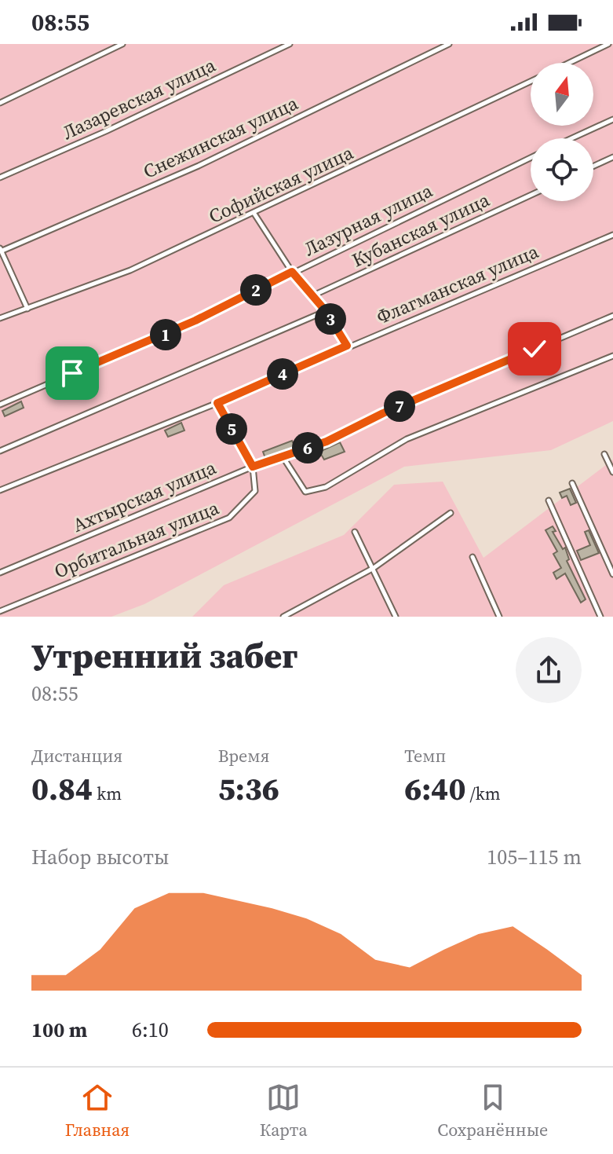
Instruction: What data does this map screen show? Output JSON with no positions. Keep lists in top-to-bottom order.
{
  "streets": {
    "lane": [
      "Лазаревская улица",
      "Снежинская улица",
      "Софийская улица",
      "Лазурная улица",
      "Кубанская улица",
      "Флагманская улица",
      "Ахтырская улица",
      "Орбитальная улица"
    ]
  },
  "crossings": [
    ["Ахтырская улица", "Орбитальная улица"]
  ],
  "north": "top",
  "page": {
    "status": "08:55",
    "pins": [
      "2",
      "3",
      "1",
      "4",
      "7",
      "5",
      "6"
    ],
    "heading": ["Утренний забег", "08:55"],
    "stats": [
      ["Дистанция", "0.84 km"],
      ["Время", "5:36"],
      ["Темп", "6:40 /km"]
    ],
    "chart": ["Набор высоты", "105–115 m"],
    "list": [
      {
        "name": "100 m",
        "note": "6:10"
      }
    ],
    "tabs": ["Главная", "Карта", "Сохранённые"]
  }
}
